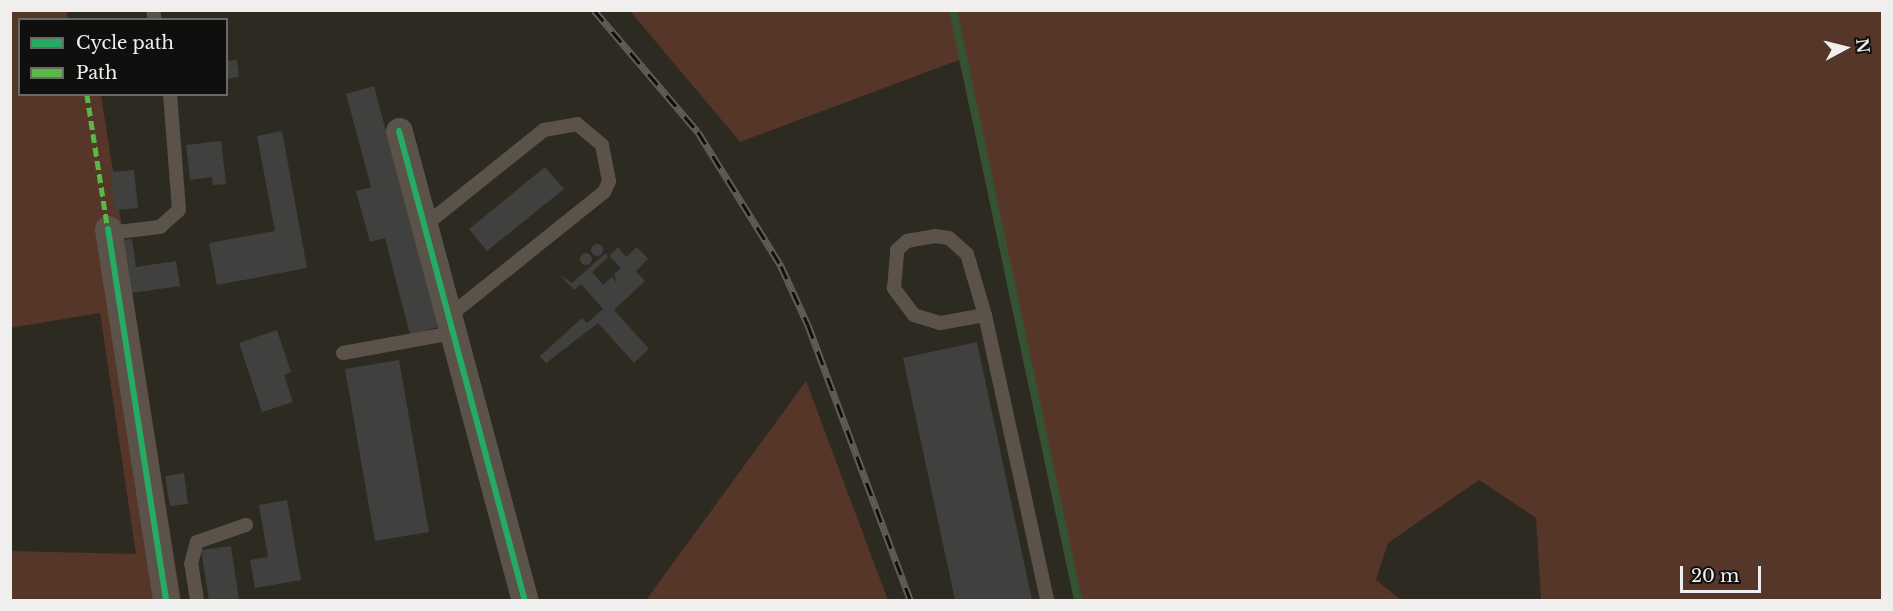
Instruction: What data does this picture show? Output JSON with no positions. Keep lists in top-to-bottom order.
{
  "legend": ["Cycle path", "Path"],
  "scale_bar": "20 m",
  "north": "right"
}
